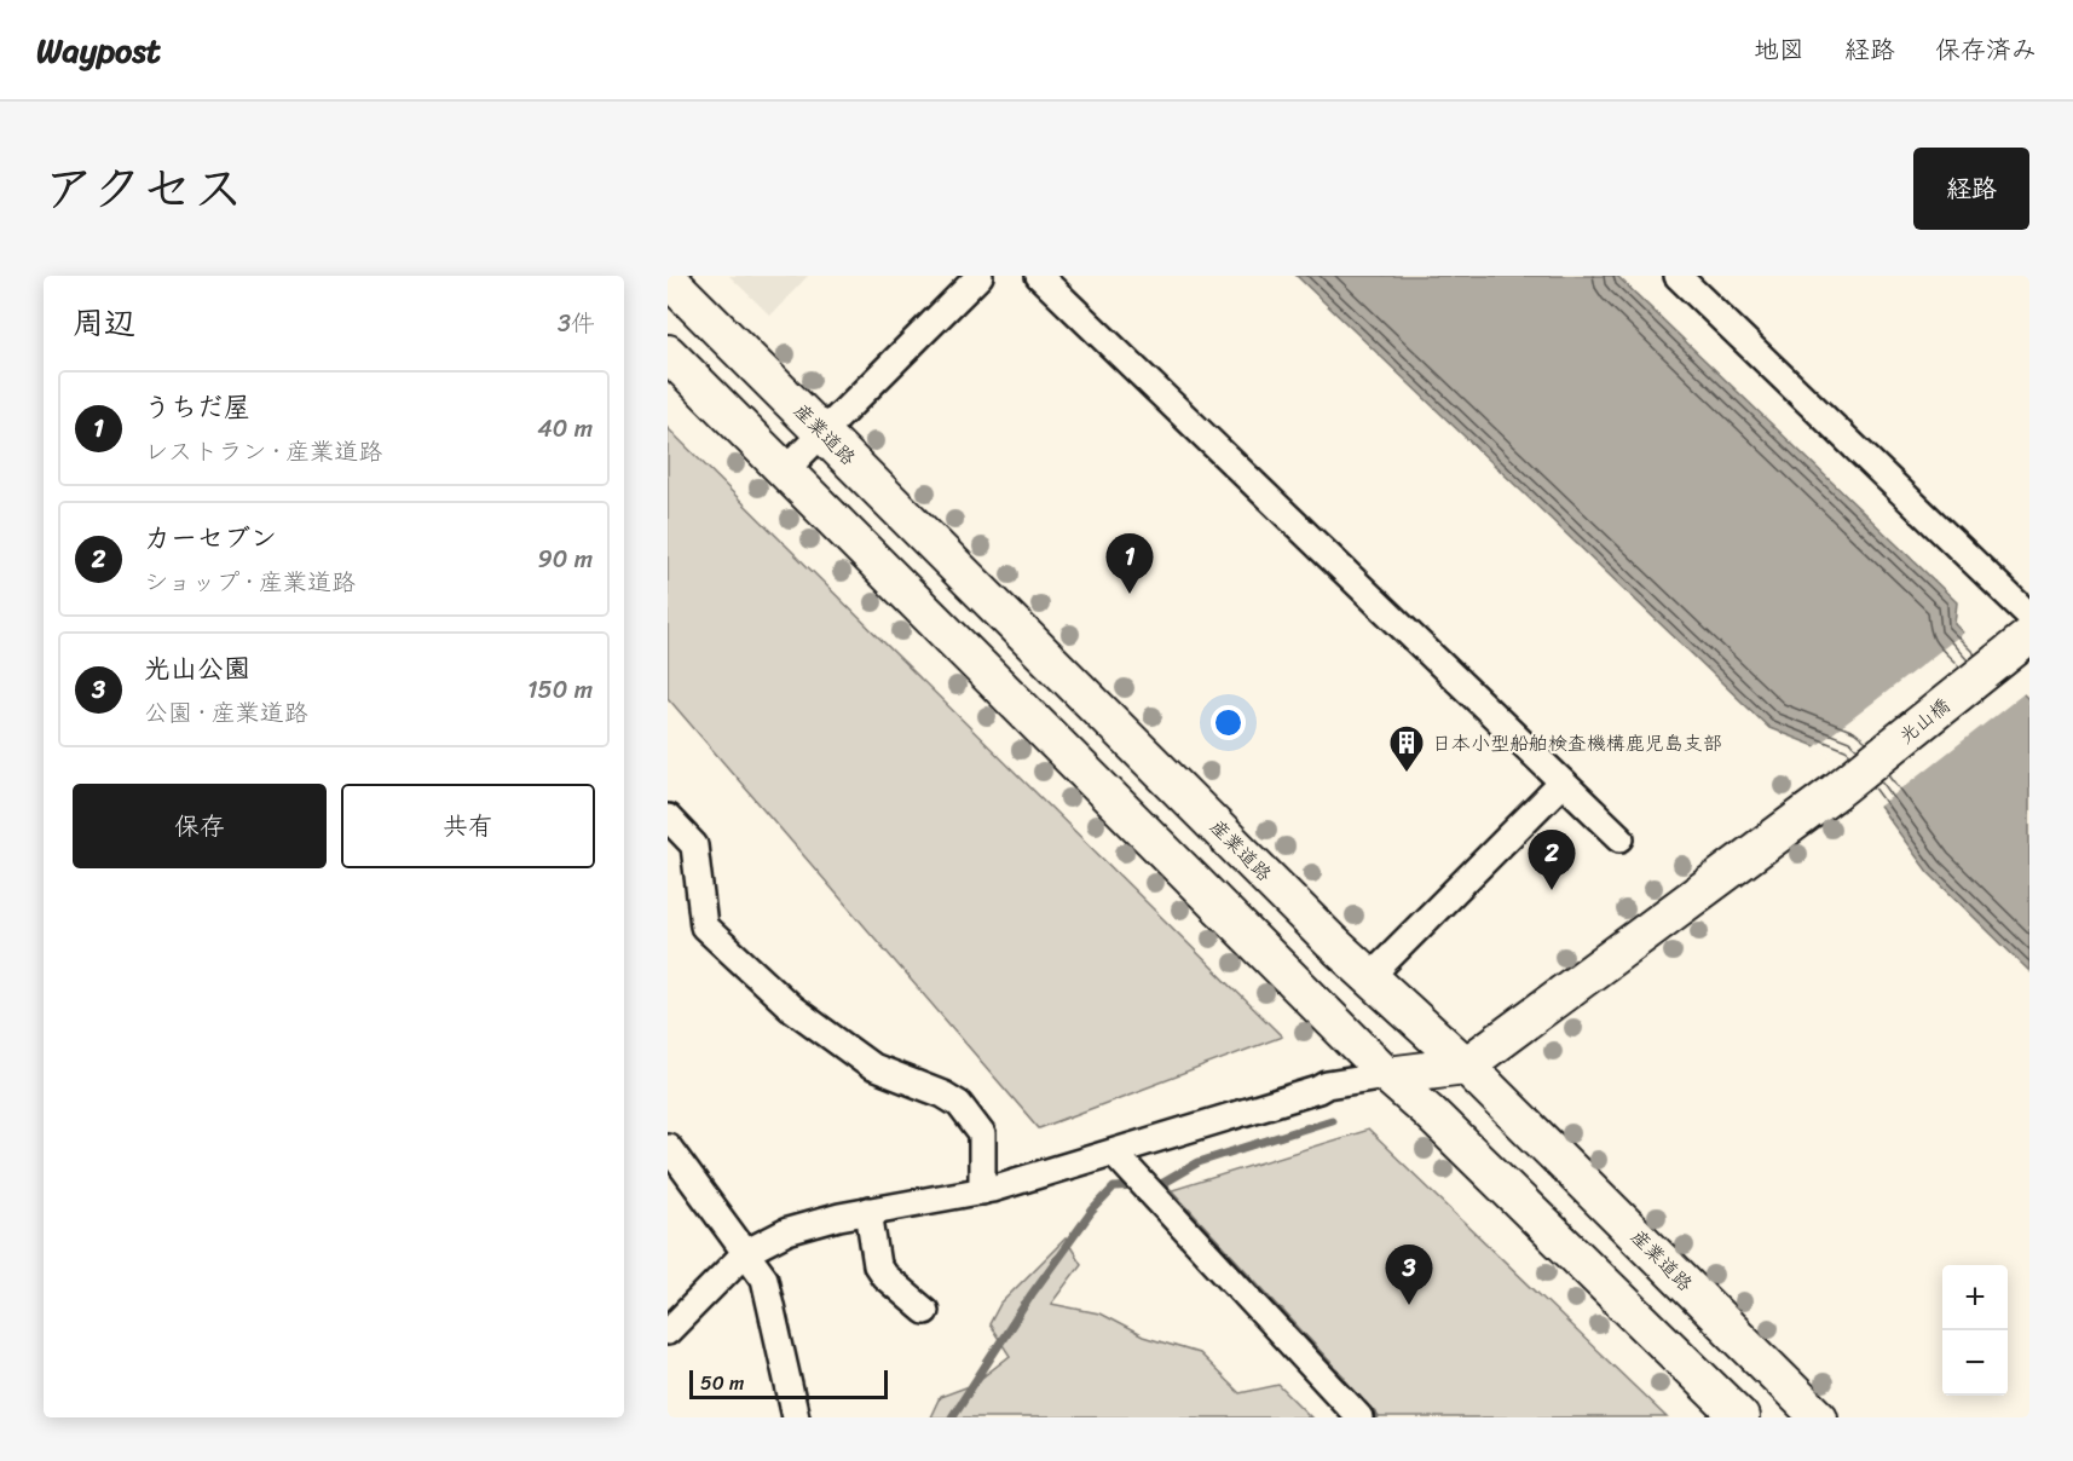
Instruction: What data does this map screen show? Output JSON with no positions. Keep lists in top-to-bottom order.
{
  "streets": {
    "main road": ["産業道路", "光山橋"]
  },
  "crossings": [
    ["産業道路", "光山橋"]
  ],
  "places": {
    "building": ["日本小型船舶検査機構鹿児島支部"]
  },
  "scale_bar": "50 m",
  "page": {
    "header": "Waypost",
    "nav": ["地図", "経路", "保存済み"],
    "title": "アクセス",
    "buttons": [
      "経路",
      ["保存", "共有"]
    ],
    "heading": ["周辺", "3件"],
    "list": [
      {
        "mark": "1",
        "name": "うちだ屋",
        "note": "レストラン · 産業道路",
        "value": "40 m"
      },
      {
        "mark": "2",
        "name": "カーセブン",
        "note": "ショップ · 産業道路",
        "value": "90 m"
      },
      {
        "mark": "3",
        "name": "光山公園",
        "note": "公園 · 産業道路",
        "value": "150 m"
      }
    ],
    "pins": ["1", "2", "3"],
    "map_buttons": ["+", "−"],
    "scale": "50 m"
  }
}
